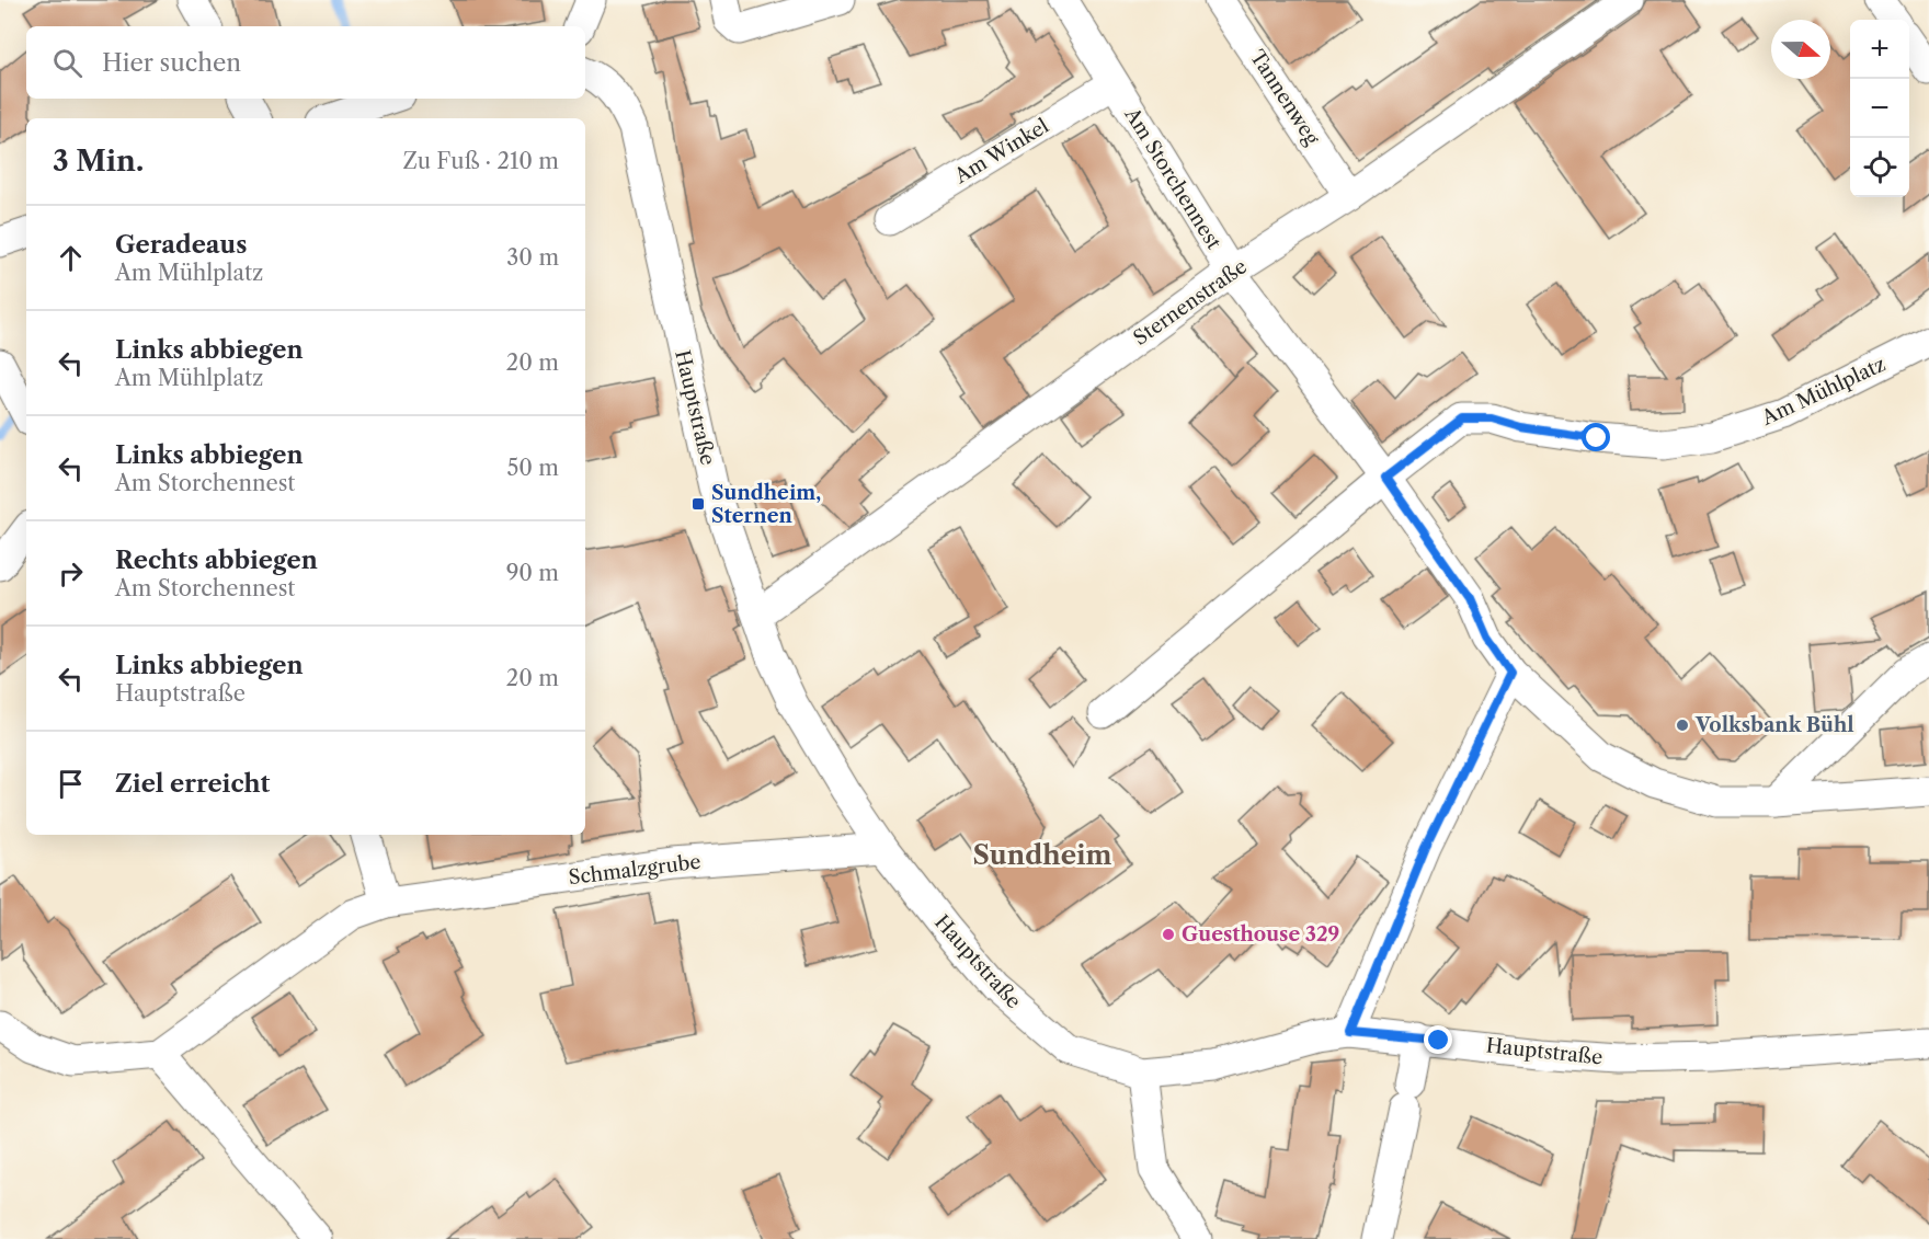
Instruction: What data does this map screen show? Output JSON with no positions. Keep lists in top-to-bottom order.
{
  "streets": {
    "street": [
      "Tannenweg",
      "Am Winkel",
      "Am Storchennest",
      "Sternenstraße",
      "Am Mühlplatz",
      "Hauptstraße",
      "Schmalzgrube"
    ]
  },
  "crossings": [
    ["Tannenweg", "Sternenstraße"],
    ["Am Winkel", "Am Storchennest"],
    ["Am Storchennest", "Sternenstraße"],
    ["Am Storchennest", "Am Mühlplatz"],
    ["Sternenstraße", "Hauptstraße"],
    ["Hauptstraße", "Schmalzgrube"]
  ],
  "districts": ["Sundheim"],
  "places": {
    "transit": ["Sundheim, Sternen"],
    "other": ["Volksbank Bühl", "Guesthouse 329"]
  },
  "north": "right",
  "page": {
    "map_buttons": ["+", "−"],
    "search": "Hier suchen",
    "heading": ["3 Min.", "Zu Fuß · 210 m"],
    "list": [
      ["Geradeaus", "Am Mühlplatz", "30 m"],
      ["Links abbiegen", "Am Mühlplatz", "20 m"],
      ["Links abbiegen", "Am Storchennest", "50 m"],
      ["Rechts abbiegen", "Am Storchennest", "90 m"],
      ["Links abbiegen", "Hauptstraße", "20 m"],
      "Ziel erreicht"
    ]
  }
}
